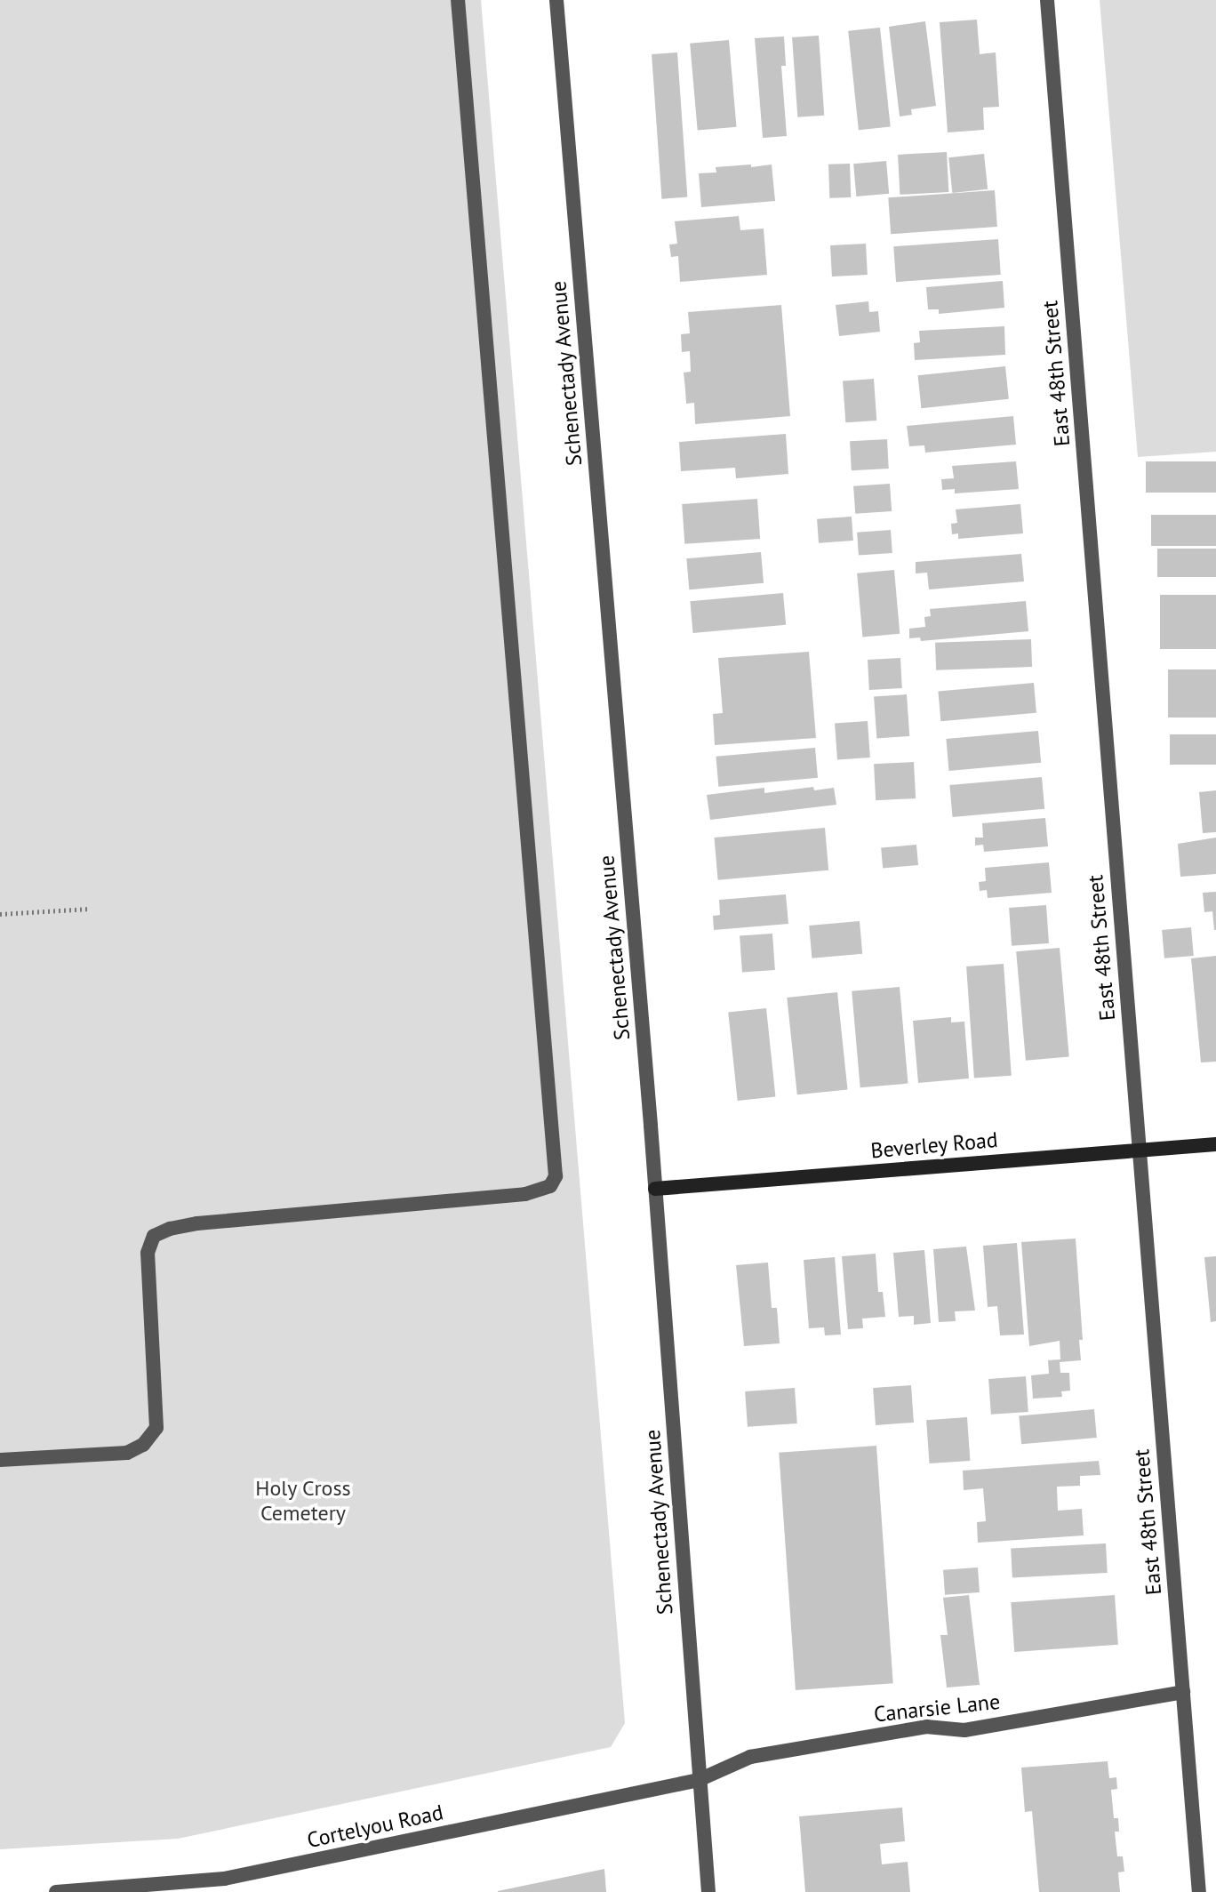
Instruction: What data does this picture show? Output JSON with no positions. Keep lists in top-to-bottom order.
{
  "streets": {
    "street": [
      "Schenectady Avenue",
      "East 48th Street",
      "Beverley Road",
      "Canarsie Lane",
      "Cortelyou Road"
    ]
  },
  "crossings": [
    ["Schenectady Avenue", "Beverley Road"],
    ["Schenectady Avenue", "Canarsie Lane"],
    ["Schenectady Avenue", "Cortelyou Road"],
    ["East 48th Street", "Beverley Road"],
    ["East 48th Street", "Canarsie Lane"],
    ["Canarsie Lane", "Cortelyou Road"]
  ],
  "parks": ["Holy Cross Cemetery"]
}
